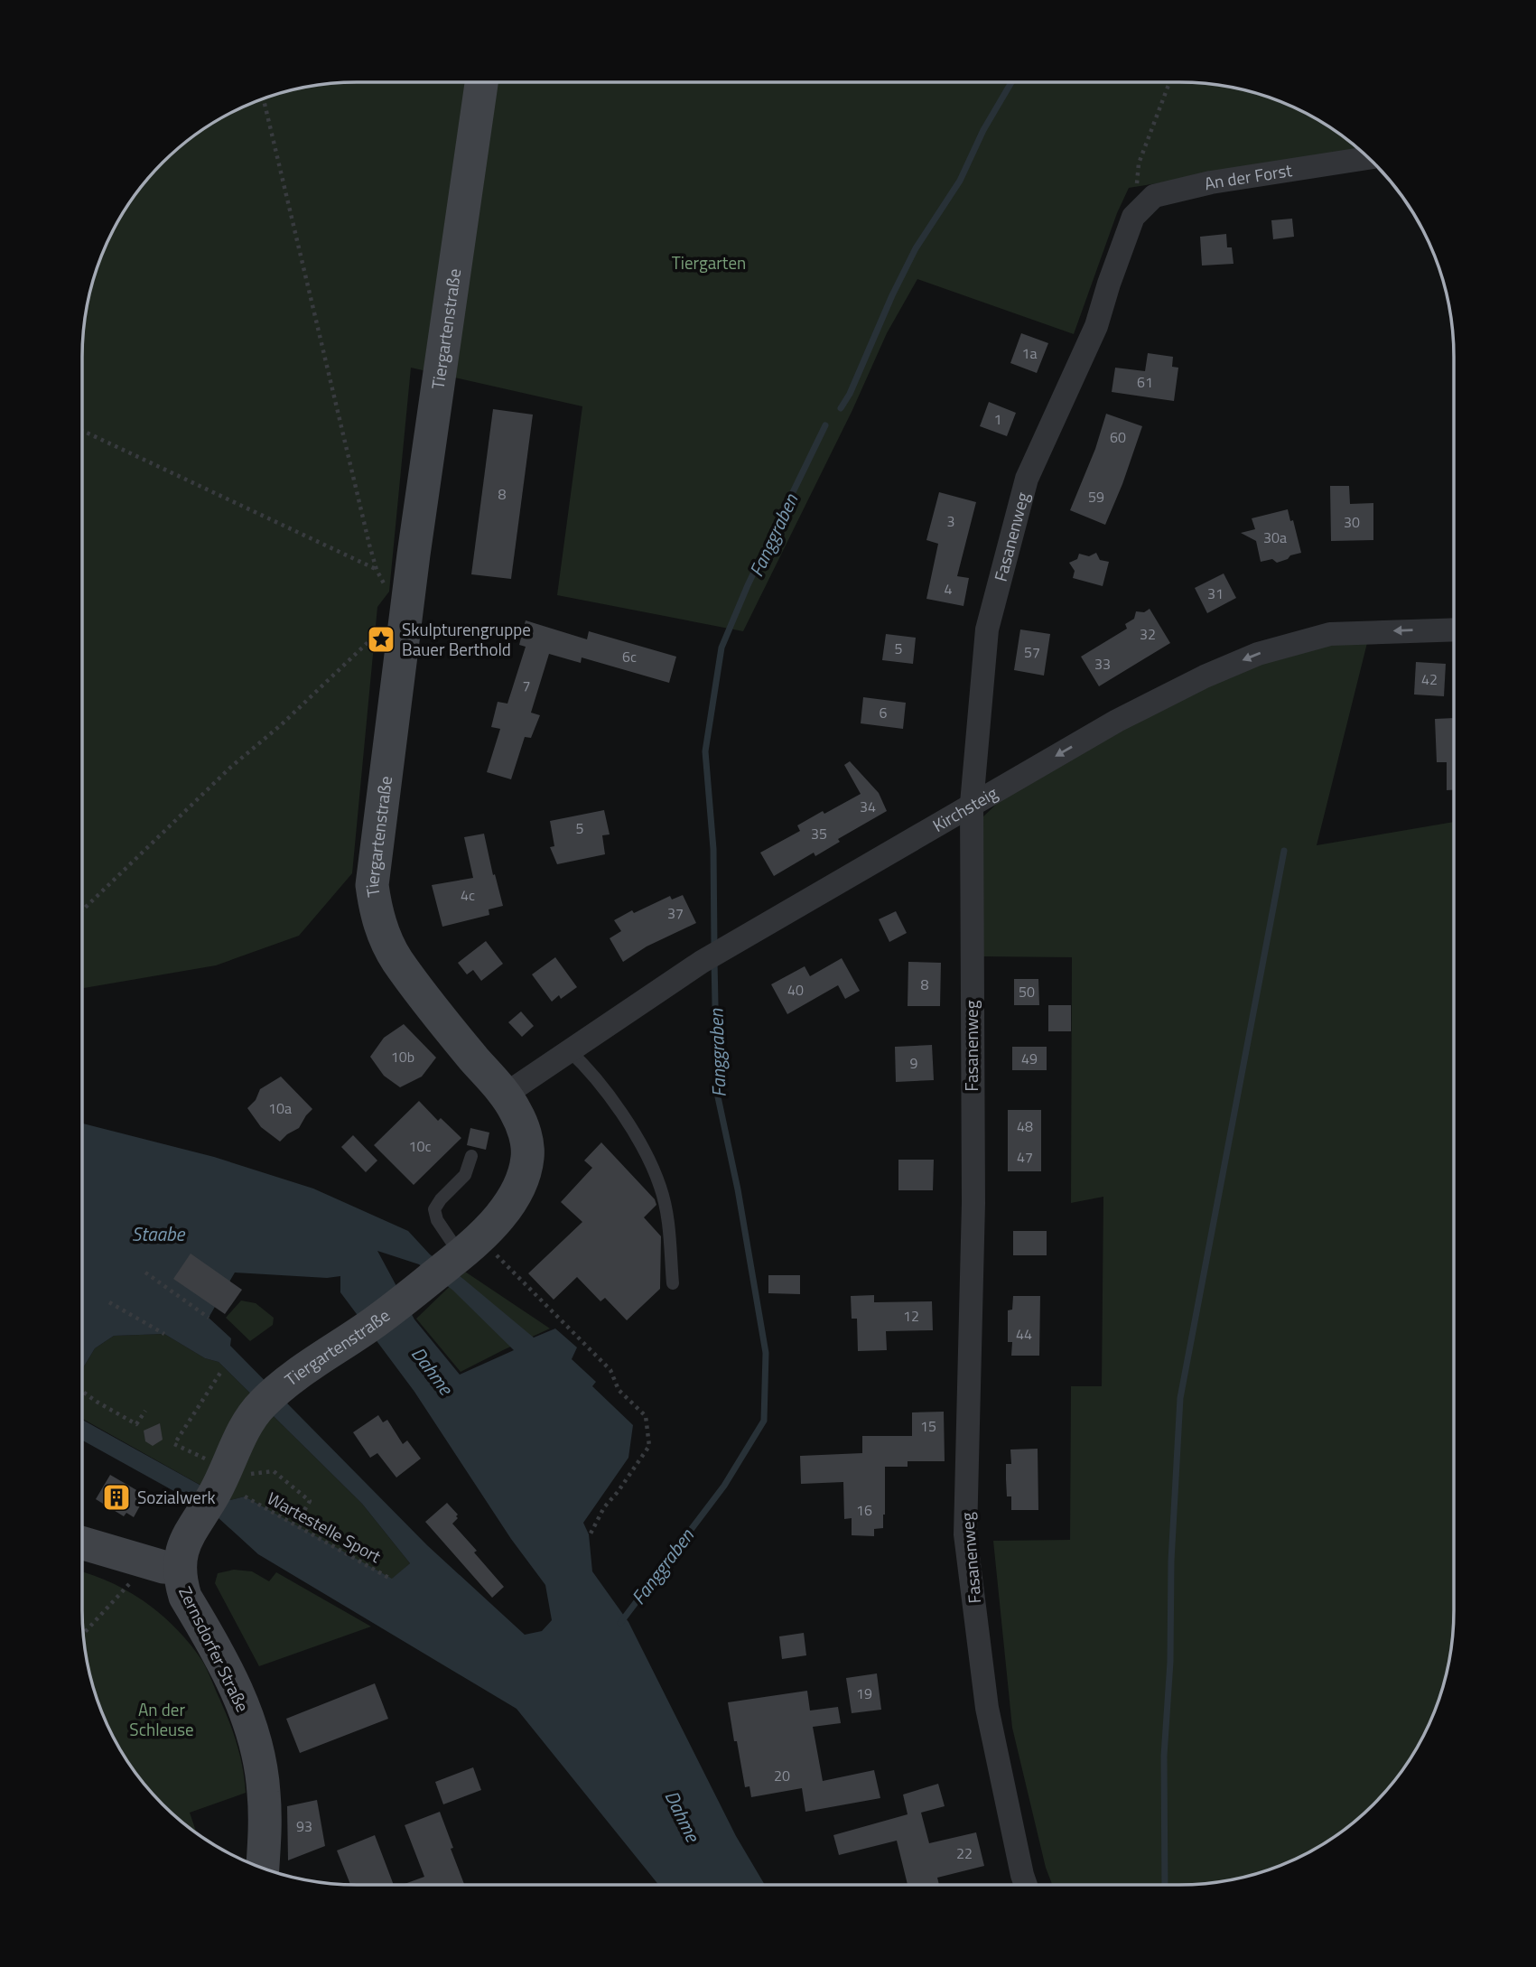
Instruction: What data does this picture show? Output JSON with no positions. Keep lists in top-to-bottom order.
{
  "streets": {
    "street": [
      "An der Forst",
      "Tiergartenstraße",
      "Fasanenweg",
      "Kirchsteig",
      "Zernsdorfer Straße"
    ],
    "path": ["Wartestelle Sport"]
  },
  "crossings": [
    ["An der Forst", "Fasanenweg"],
    ["Tiergartenstraße", "Kirchsteig"],
    ["Tiergartenstraße", "Wartestelle Sport"],
    ["Tiergartenstraße", "Zernsdorfer Straße"],
    ["Fasanenweg", "Kirchsteig"]
  ],
  "one_way": ["Kirchsteig"],
  "water": ["Fanggraben", "Staabe", "Dahme"],
  "parks": ["Tiergarten", "An der Schleuse"],
  "places": {
    "place": ["Skulpturengruppe Bauer Berthold"],
    "building": ["Sozialwerk"]
  },
  "house_numbers": [
    "1a",
    "61",
    "1",
    "60",
    "8",
    "59",
    "3",
    "30",
    "30a",
    "4",
    "31",
    "32",
    "5",
    "57",
    "6c",
    "33",
    "42",
    "7",
    "6",
    "34",
    "5",
    "35",
    "4c",
    "37",
    "8",
    "40",
    "50",
    "10b",
    "49",
    "9",
    "10a",
    "48",
    "10c",
    "47",
    "12",
    "44",
    "15",
    "16",
    "19",
    "20",
    "93",
    "22"
  ]
}
